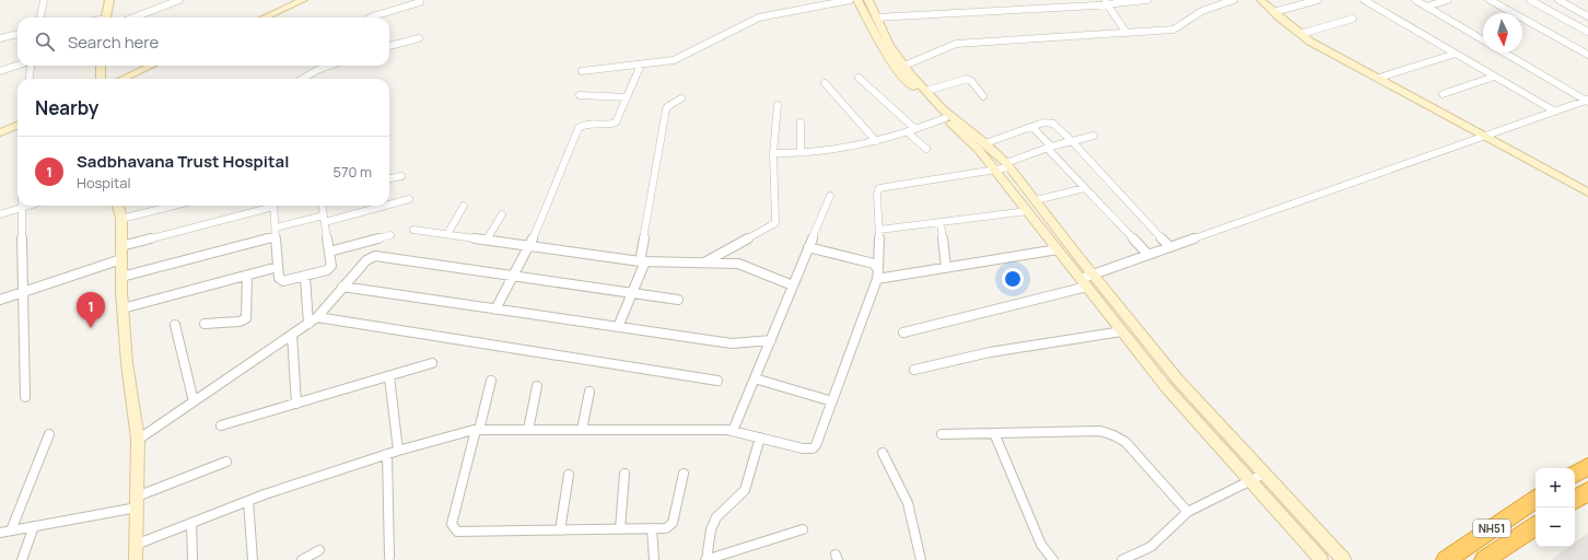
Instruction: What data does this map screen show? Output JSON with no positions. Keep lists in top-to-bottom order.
{
  "streets": {
    "highway": ["NH51"]
  },
  "north": "bottom",
  "page": {
    "search": "Search here",
    "heading": "Nearby",
    "list": [
      {
        "mark": "1",
        "name": "Sadbhavana Trust Hospital",
        "note": "Hospital",
        "value": "570 m"
      }
    ],
    "pins": "1",
    "map_buttons": ["+", "−"]
  }
}
